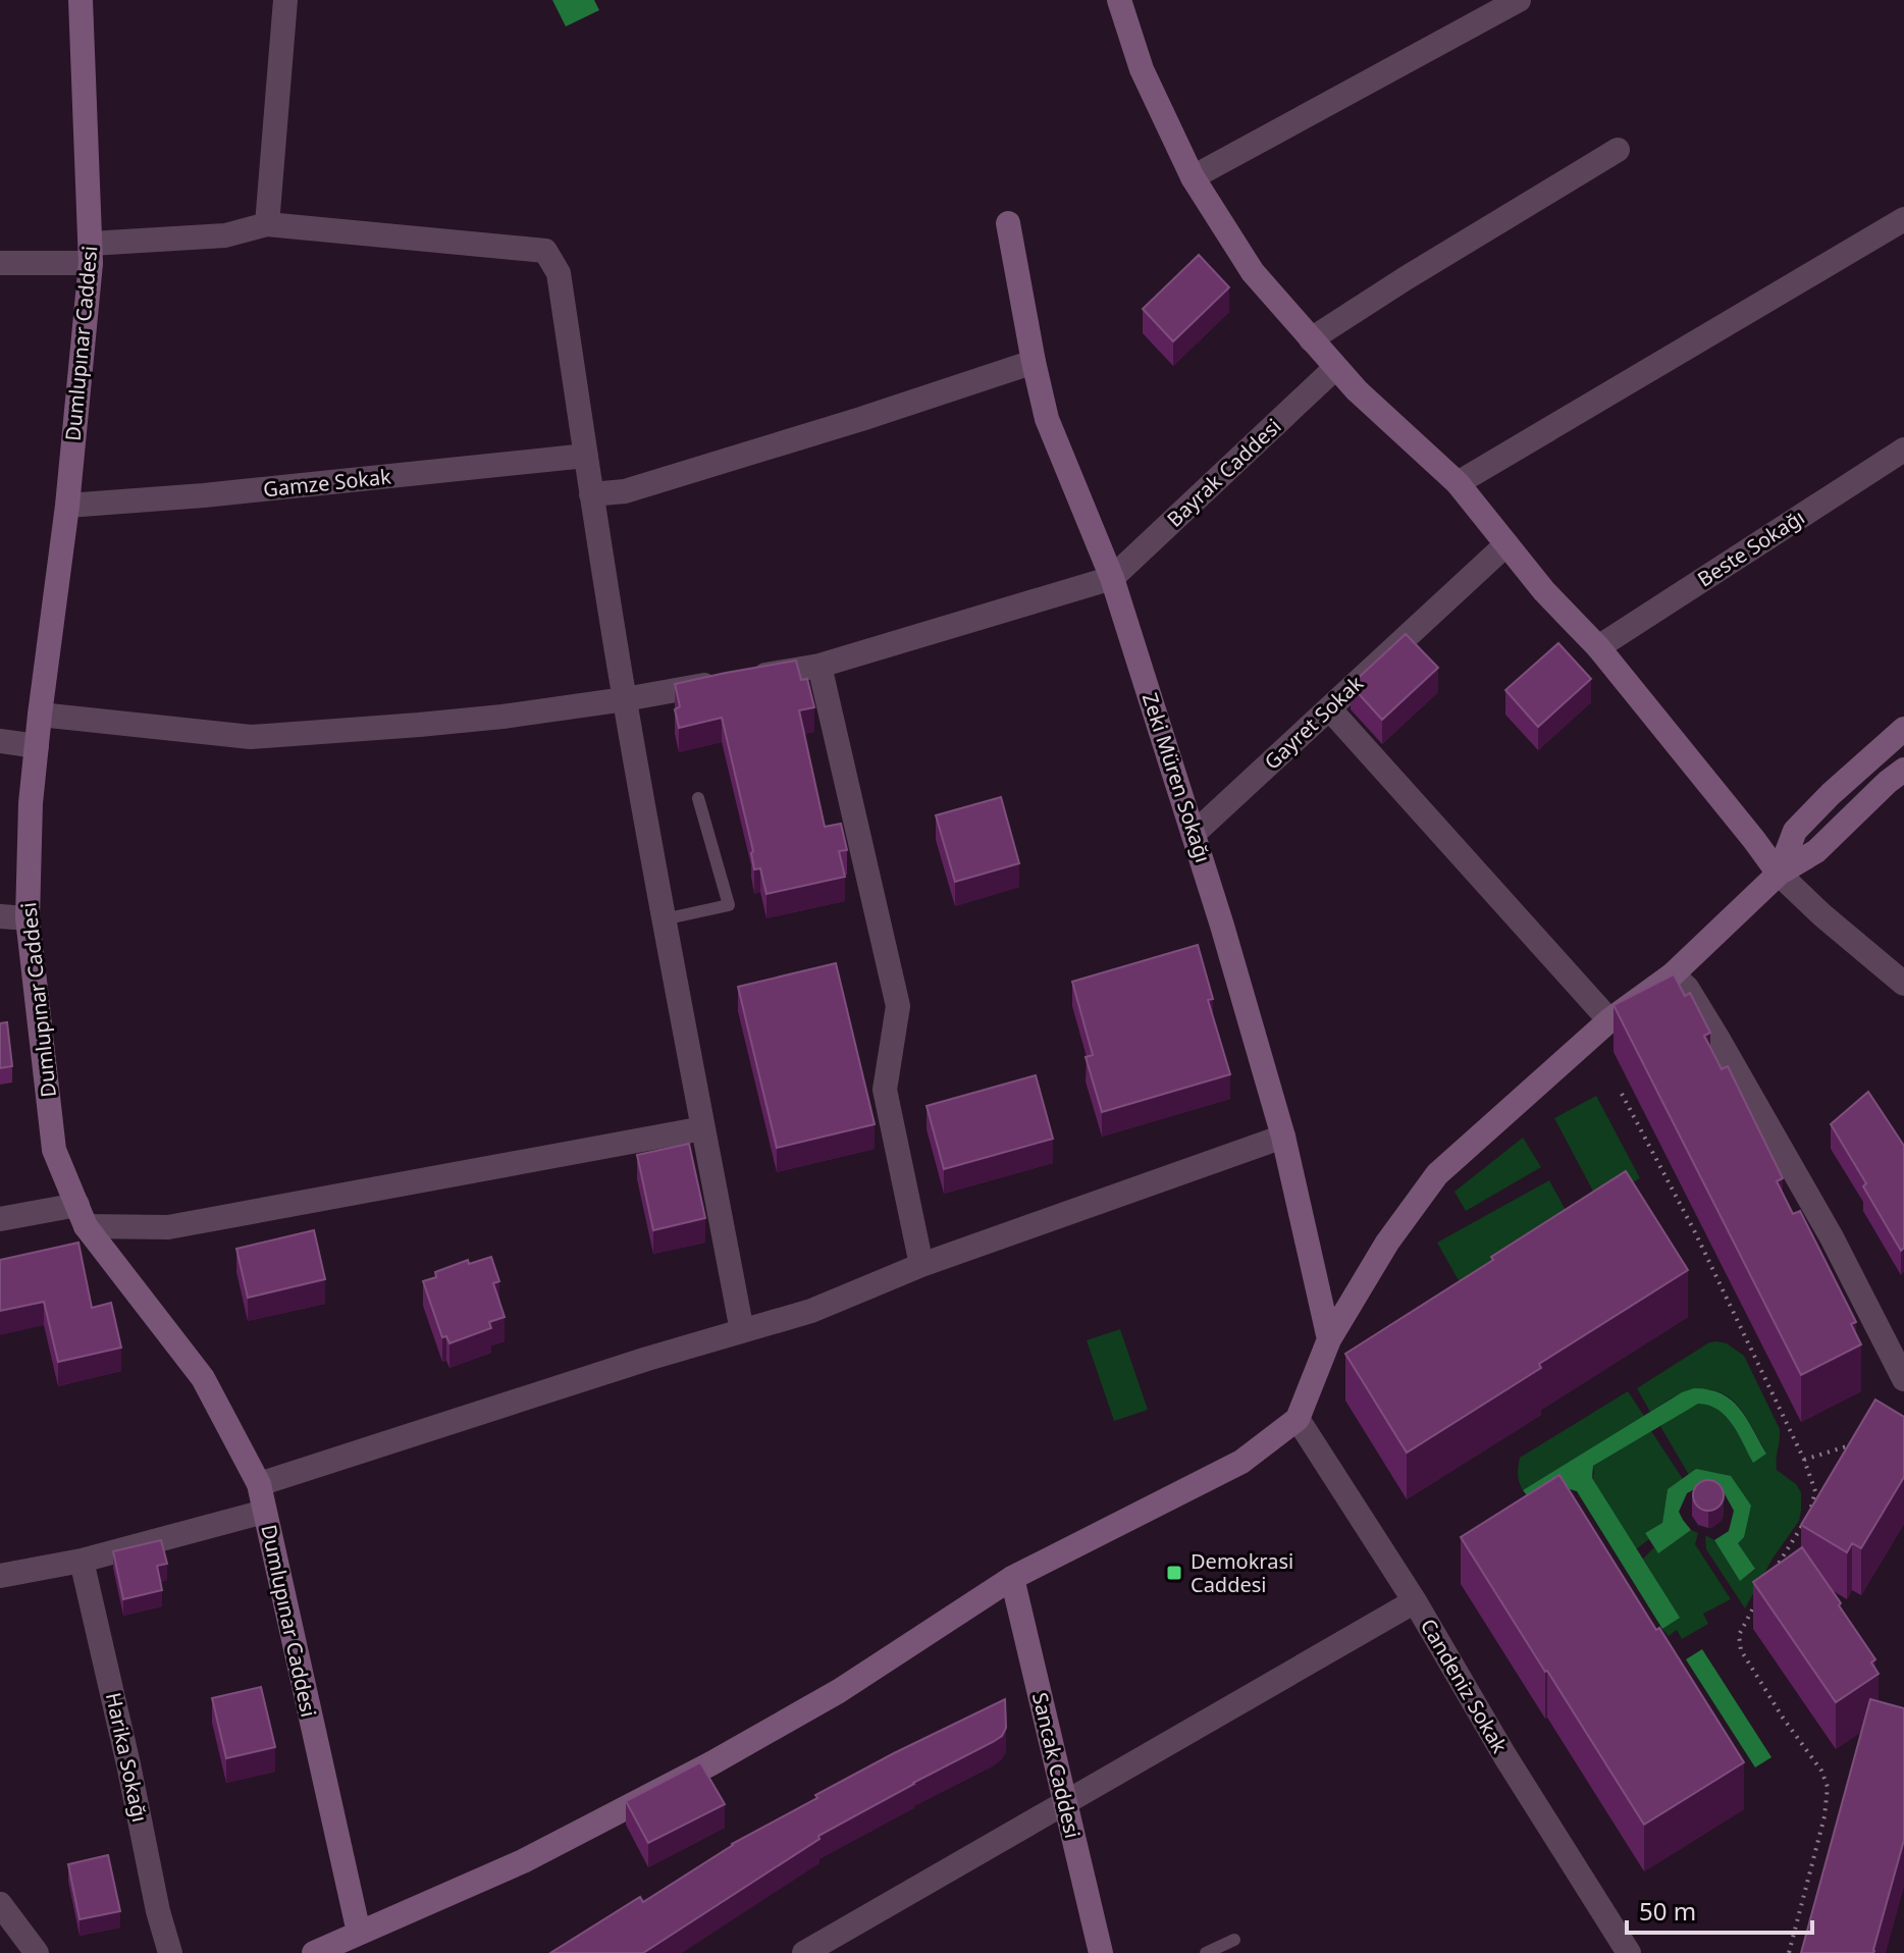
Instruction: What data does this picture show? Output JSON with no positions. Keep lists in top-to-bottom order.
{
  "streets": {
    "street": [
      "Dumlupınar Caddesi",
      "Bayrak Caddesi",
      "Gamze Sokak",
      "Beste Sokağı",
      "Gayret Sokak",
      "Zeki Müren Sokağı",
      "Candeniz Sokak",
      "Harika Sokağı",
      "Sancak Caddesi"
    ]
  },
  "crossings": [
    ["Dumlupınar Caddesi", "Gamze Sokak"],
    ["Bayrak Caddesi", "Zeki Müren Sokağı"],
    ["Gayret Sokak", "Zeki Müren Sokağı"]
  ],
  "places": {
    "transit": ["Demokrasi Caddesi"]
  },
  "scale_bar": "50 m"
}
